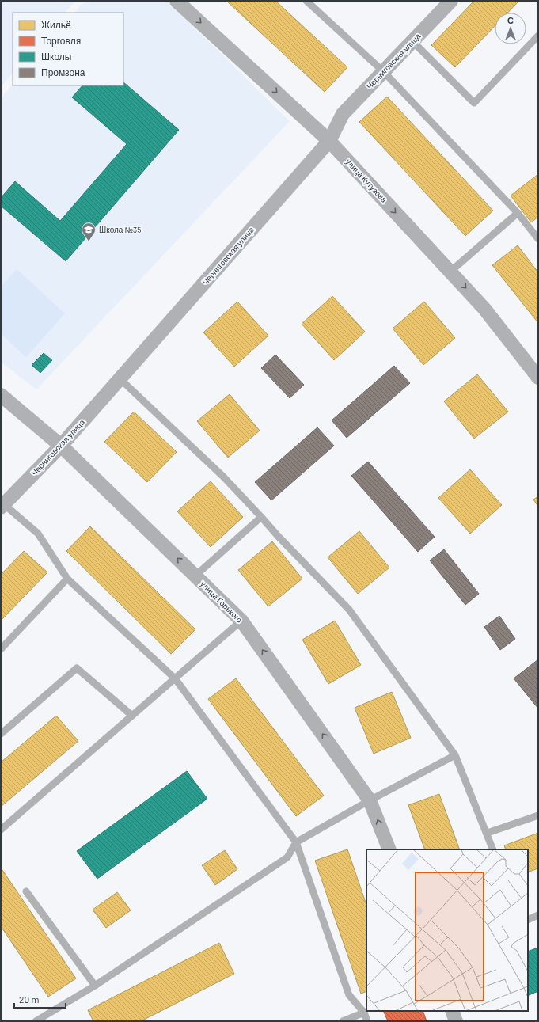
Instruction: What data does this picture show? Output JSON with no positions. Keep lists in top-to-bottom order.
{
  "streets": {
    "street": ["Черниговская улица", "улица Кутузова", "улица Горького"]
  },
  "crossings": [
    ["Черниговская улица", "улица Кутузова"],
    ["Черниговская улица", "улица Горького"]
  ],
  "one_way": ["улица Кутузова", "улица Горького"],
  "places": {
    "school or university": ["Школа №35"]
  },
  "legend": [
    "Жильё",
    "Торговля",
    "Школы",
    "Промзона"
  ],
  "scale_bar": "20 m",
  "north": "top"
}
